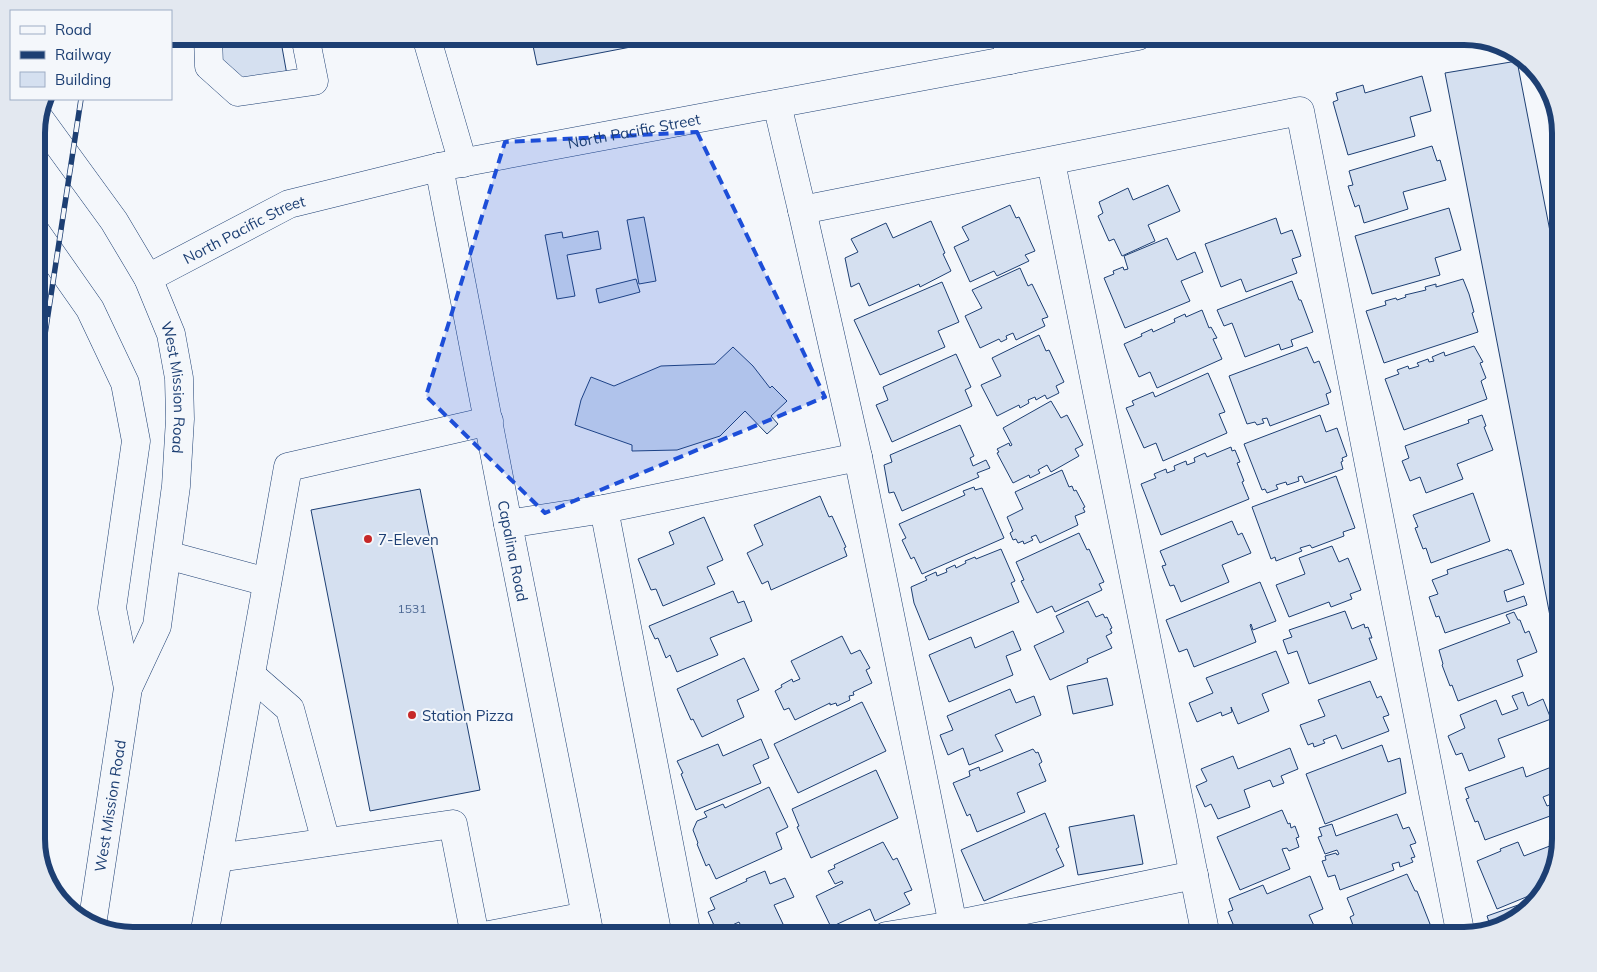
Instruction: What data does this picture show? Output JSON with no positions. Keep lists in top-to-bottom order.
{
  "streets": {
    "street": ["North Pacific Street", "West Mission Road", "Capalina Road"]
  },
  "crossings": [
    ["North Pacific Street", "West Mission Road"],
    ["North Pacific Street", "Capalina Road"]
  ],
  "places": ["7-Eleven", "Station Pizza"],
  "house_numbers": ["1531"],
  "legend": ["Road", "Railway", "Building"]
}
